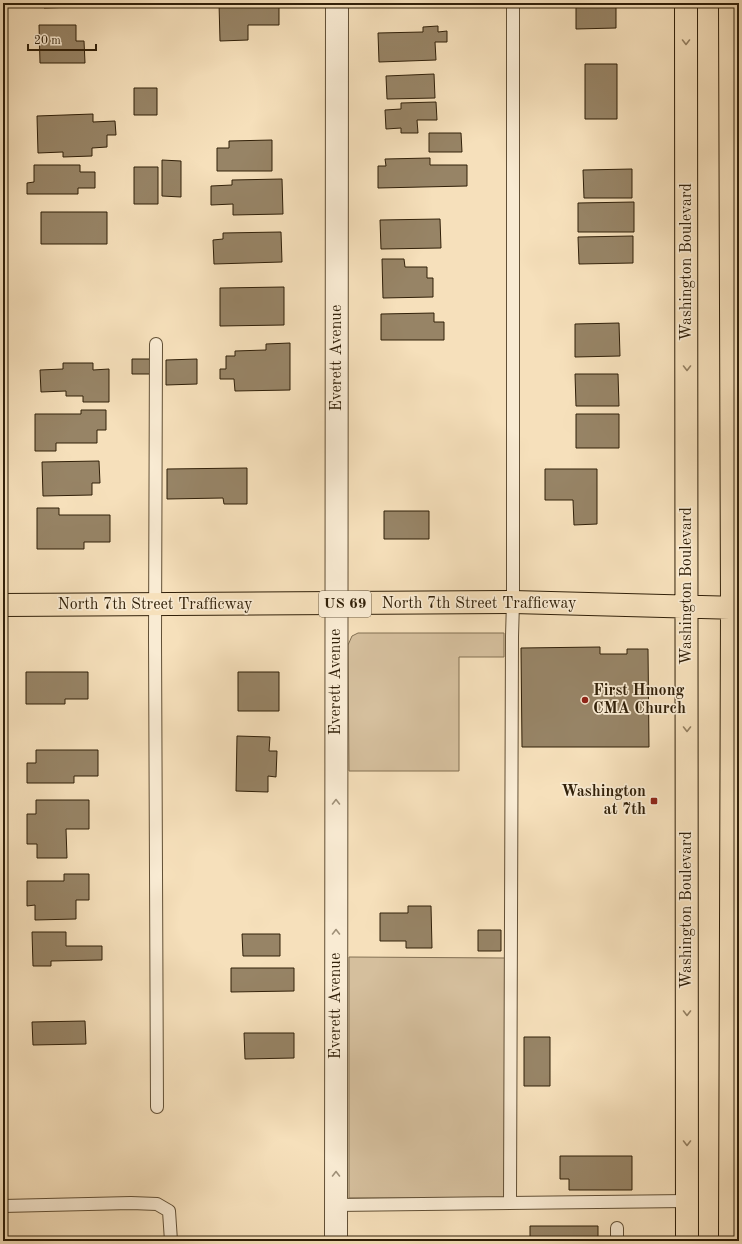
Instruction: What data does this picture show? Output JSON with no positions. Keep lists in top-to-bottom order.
{
  "streets": {
    "main road": ["Washington Boulevard", "US 69", "North 7th Street Trafficway"],
    "street": ["Everett Avenue"]
  },
  "crossings": [
    ["Washington Boulevard", "North 7th Street Trafficway"],
    ["Everett Avenue", "North 7th Street Trafficway"]
  ],
  "one_way": ["Everett Avenue"],
  "places": {
    "other": ["First Hmong CMA Church"],
    "transit": ["Washington at 7th"]
  },
  "scale_bar": "20 m"
}
